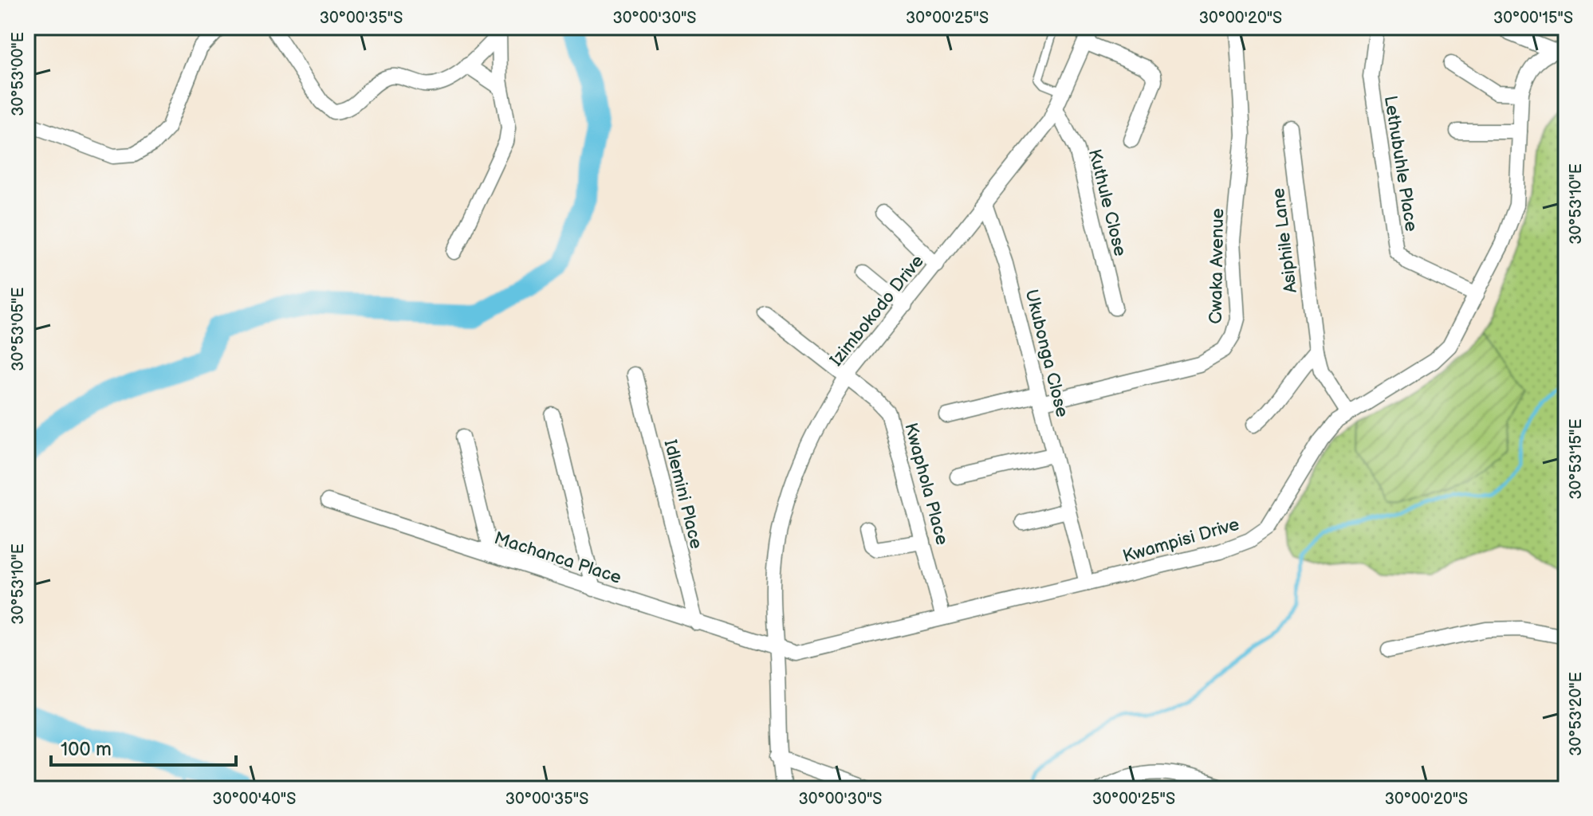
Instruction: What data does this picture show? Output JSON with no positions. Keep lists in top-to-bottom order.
{
  "streets": {
    "street": [
      "Lethubuhle Place",
      "Kuthule Close",
      "Asiphile Lane",
      "Cwaka Avenue",
      "Izimbokodo Drive",
      "Ukubonga Close",
      "Kwaphola Place",
      "Idlemini Place",
      "Kwampisi Drive",
      "Machanca Place"
    ]
  },
  "crossings": [
    ["Lethubuhle Place", "Kwampisi Drive"],
    ["Kuthule Close", "Izimbokodo Drive"],
    ["Asiphile Lane", "Kwampisi Drive"],
    ["Cwaka Avenue", "Ukubonga Close"],
    ["Izimbokodo Drive", "Ukubonga Close"],
    ["Izimbokodo Drive", "Kwaphola Place"],
    ["Izimbokodo Drive", "Kwampisi Drive"],
    ["Izimbokodo Drive", "Machanca Place"],
    ["Ukubonga Close", "Kwampisi Drive"],
    ["Kwaphola Place", "Kwampisi Drive"],
    ["Idlemini Place", "Machanca Place"],
    ["Kwampisi Drive", "Machanca Place"]
  ],
  "scale_bar": "100 m",
  "coordinates": [
    "30°00'35\"S",
    "30°00'30\"S",
    "30°00'25\"S",
    "30°00'20\"S",
    "30°00'15\"S",
    "30°53'00\"E",
    "30°53'10\"E",
    "30°53'05\"E",
    "30°53'15\"E",
    "30°53'20\"E",
    "30°00'40\"S"
  ]
}
